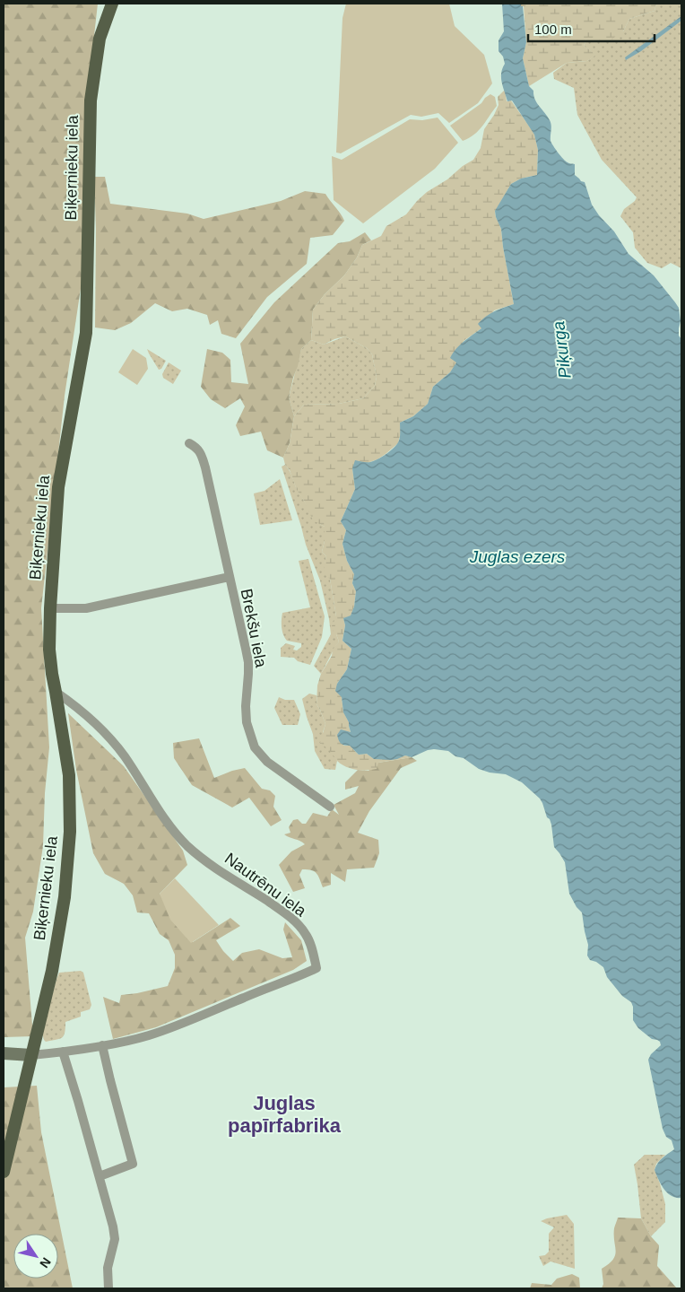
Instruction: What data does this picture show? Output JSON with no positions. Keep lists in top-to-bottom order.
{
  "streets": {
    "main road": ["Biķernieku iela"],
    "street": ["Brekšu iela", "Nautrēnu iela"]
  },
  "crossings": [
    ["Biķernieku iela", "Brekšu iela"],
    ["Biķernieku iela", "Nautrēnu iela"]
  ],
  "districts": ["Juglas papīrfabrika"],
  "water": ["Piķurga", "Juglas ezers"],
  "scale_bar": "100 m",
  "north": "bottom right"
}
